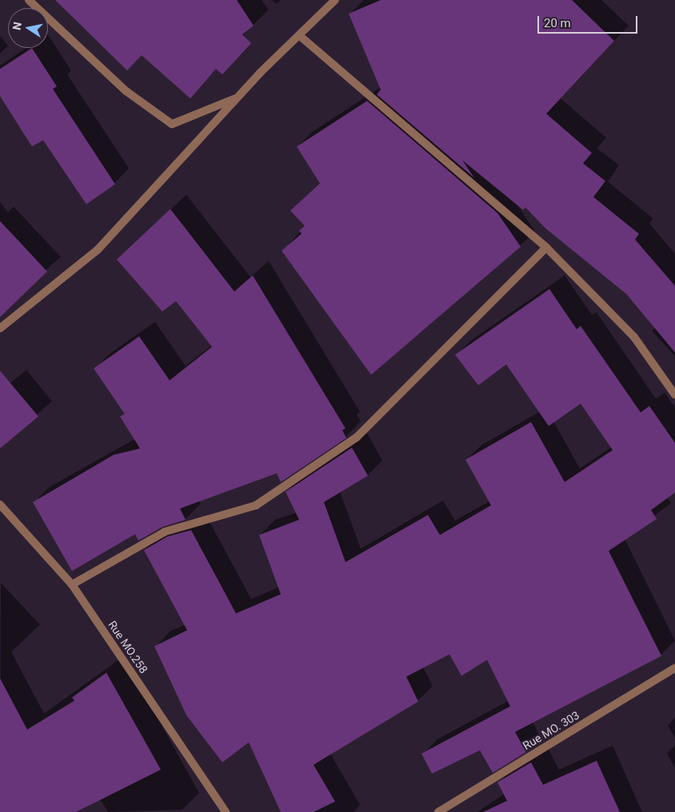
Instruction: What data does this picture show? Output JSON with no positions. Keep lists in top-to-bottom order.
{
  "streets": {
    "street": ["Rue MO.258", "Rue MO. 303"]
  },
  "scale_bar": "20 m",
  "north": "left"
}
